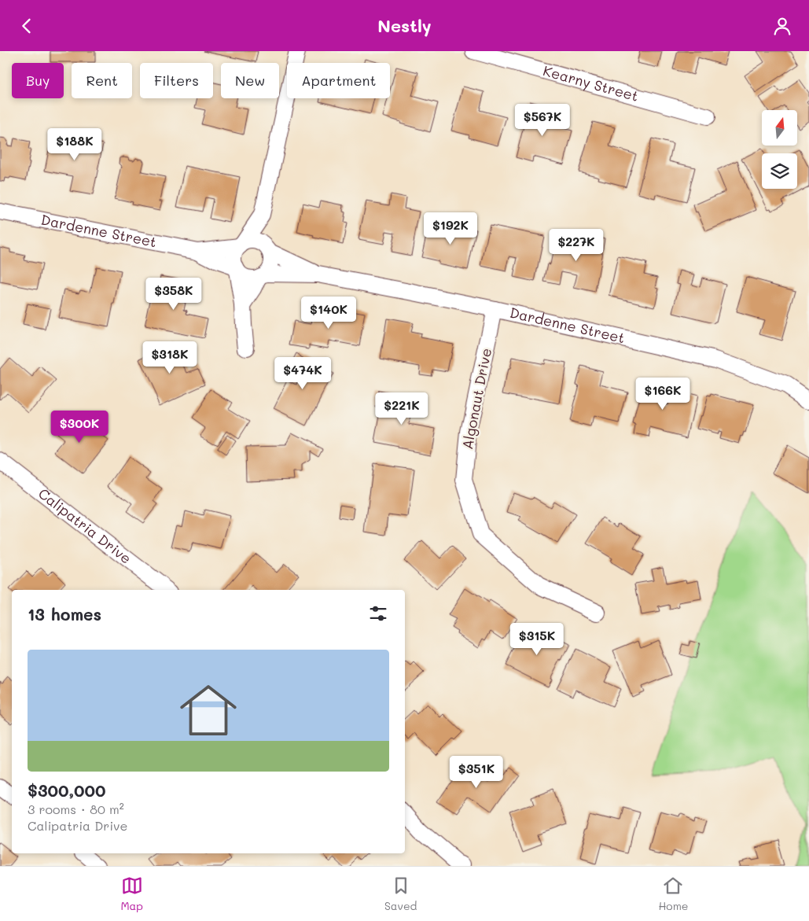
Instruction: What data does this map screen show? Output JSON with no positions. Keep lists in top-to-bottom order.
{
  "streets": {
    "street": [
      "Kearny Street",
      "Dardenne Street",
      "Algonaut Drive",
      "Calipatria Drive"
    ]
  },
  "crossings": [
    ["Dardenne Street", "Algonaut Drive"]
  ],
  "north": "top",
  "page": {
    "header": "Nestly",
    "chip": [
      "Buy",
      "Rent",
      "Filters",
      "New",
      "Apartment"
    ],
    "price": [
      "$567K",
      "$188K",
      "$192K",
      "$227K",
      "$358K",
      "$140K",
      "$318K",
      "$474K",
      "$166K",
      "$221K",
      "$300K",
      "$315K",
      "$351K"
    ],
    "heading": "13 homes",
    "list": [
      {
        "name": "$300,000",
        "note": "3 rooms · 80 m² · Calipatria Drive"
      }
    ],
    "tabs": ["Map", "Saved", "Home"]
  }
}
